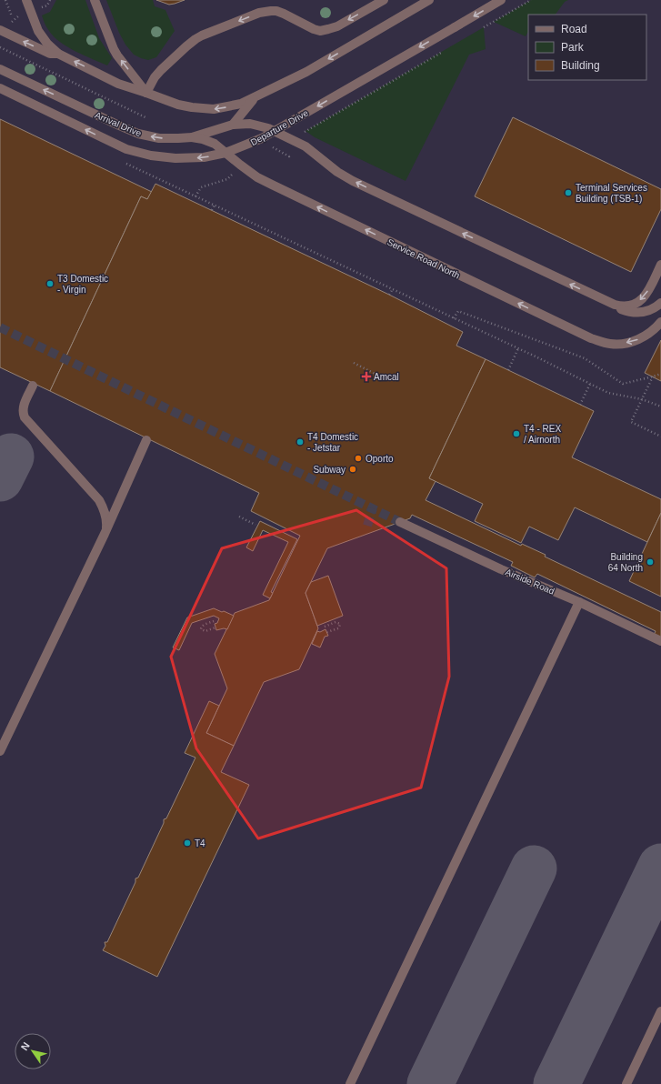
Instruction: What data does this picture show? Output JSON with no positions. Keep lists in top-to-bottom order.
{
  "streets": {
    "street": [
      "Arrival Drive",
      "Departure Drive",
      "Service Road North",
      "Airside Road"
    ]
  },
  "crossings": [
    ["Arrival Drive", "Service Road North"]
  ],
  "places": {
    "other": [
      "Terminal Services Building (TSB-1)",
      "T3 Domestic - Virgin",
      "T4 - REX / Airnorth",
      "T4 Domestic - Jetstar",
      "Oporto",
      "Subway",
      "Building 64 North",
      "T4"
    ],
    "health": ["Amcal"]
  },
  "legend": ["Road", "Park", "Building"],
  "north": "top left"
}
